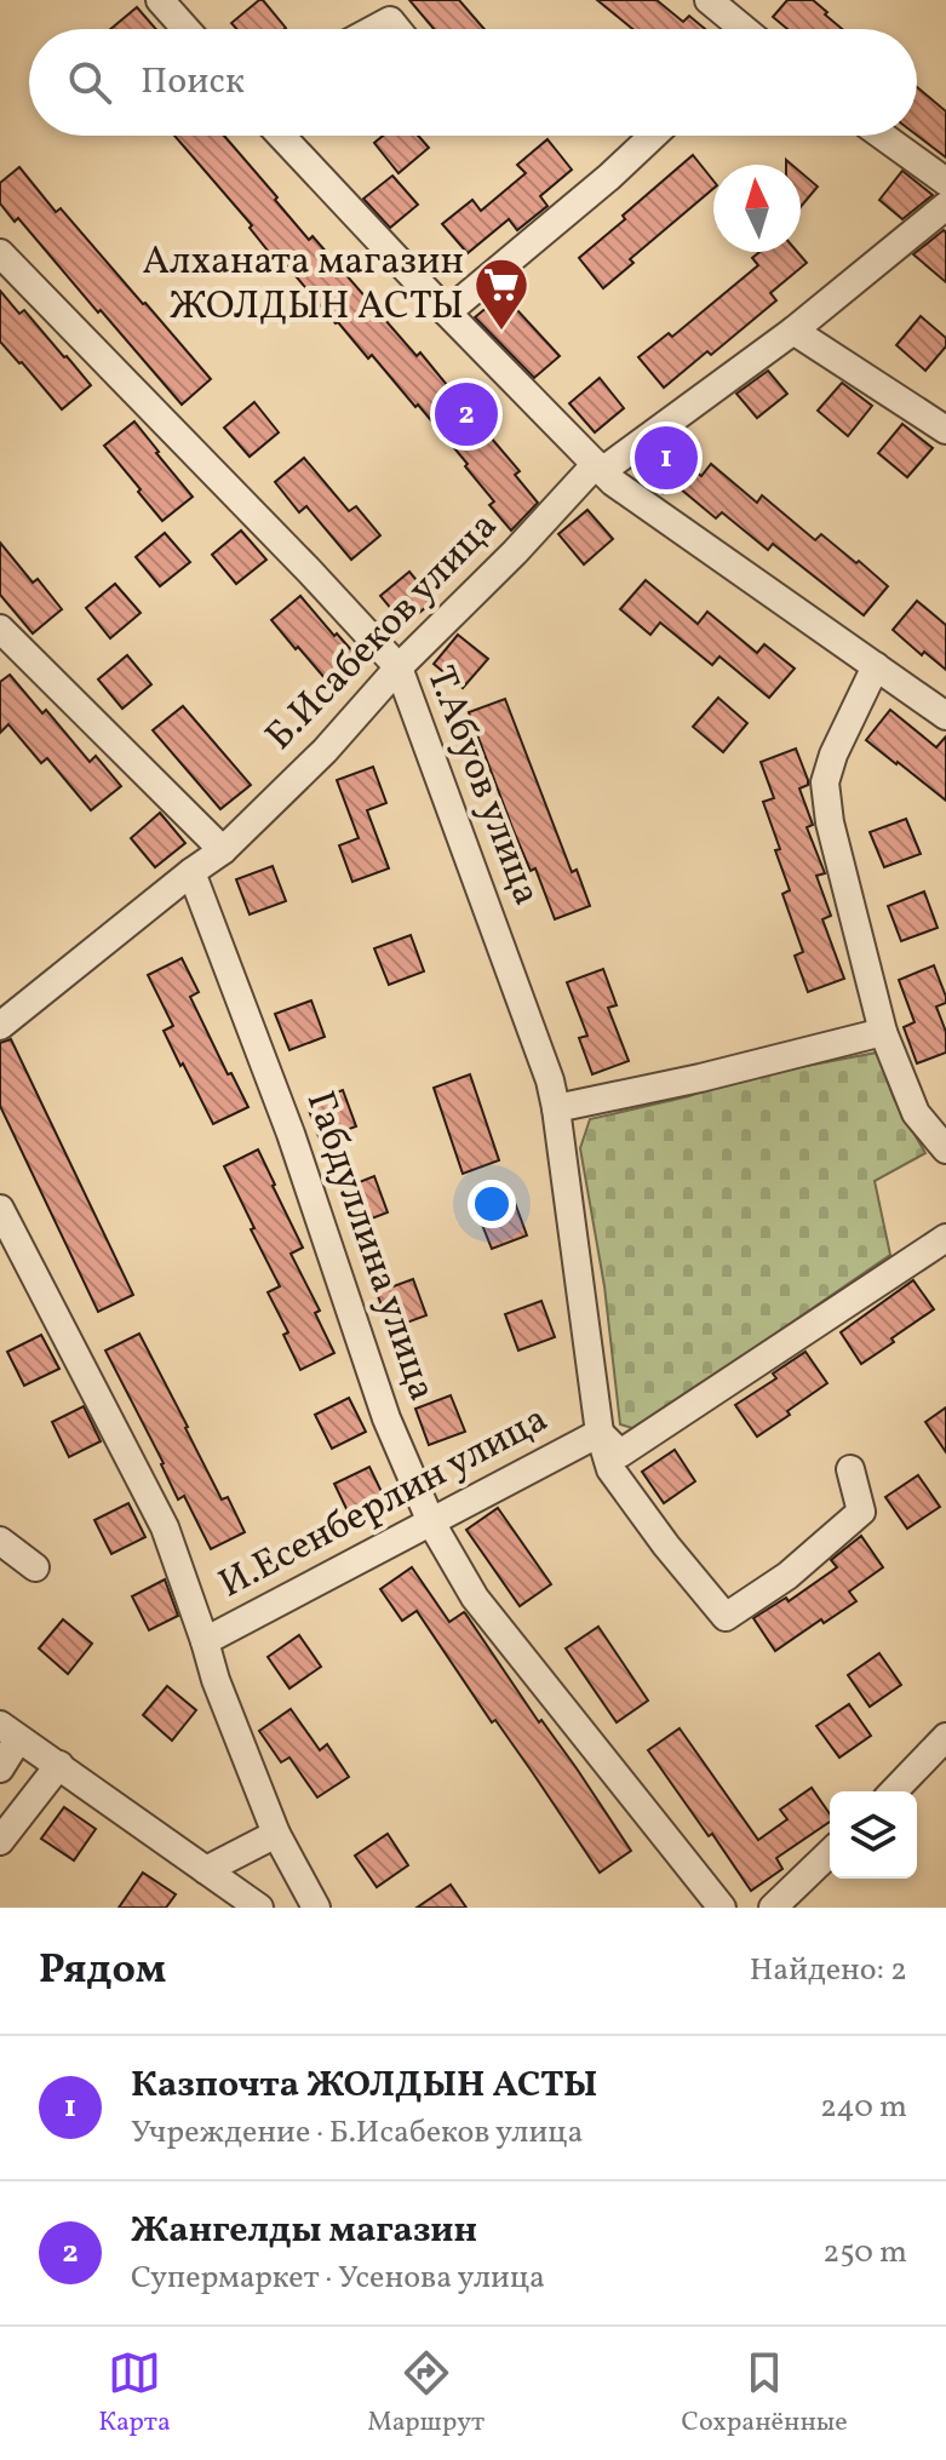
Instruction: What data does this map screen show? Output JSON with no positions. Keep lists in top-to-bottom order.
{
  "streets": {
    "street": [
      "Б.Исабеков улица",
      "Т.Абуов улица",
      "Габдуллина улица",
      "И.Есенберлин улица"
    ]
  },
  "crossings": [
    ["Б.Исабеков улица", "Т.Абуов улица"],
    ["Т.Абуов улица", "И.Есенберлин улица"],
    ["Габдуллина улица", "И.Есенберлин улица"]
  ],
  "places": {
    "supermarket": ["Алханата магазин ЖОЛДЫН АСТЫ"]
  },
  "north": "top",
  "page": {
    "search": "Поиск",
    "pins": ["2", "1"],
    "heading": ["Рядом", "Найдено: 2"],
    "list": [
      {
        "mark": "1",
        "name": "Казпочта ЖОЛДЫН АСТЫ",
        "note": "Учреждение · Б.Исабеков улица",
        "value": "240 m"
      },
      {
        "mark": "2",
        "name": "Жангелды магазин",
        "note": "Супермаркет · Усенова улица",
        "value": "250 m"
      }
    ],
    "nav": ["Карта", "Маршрут", "Сохранённые"]
  }
}
